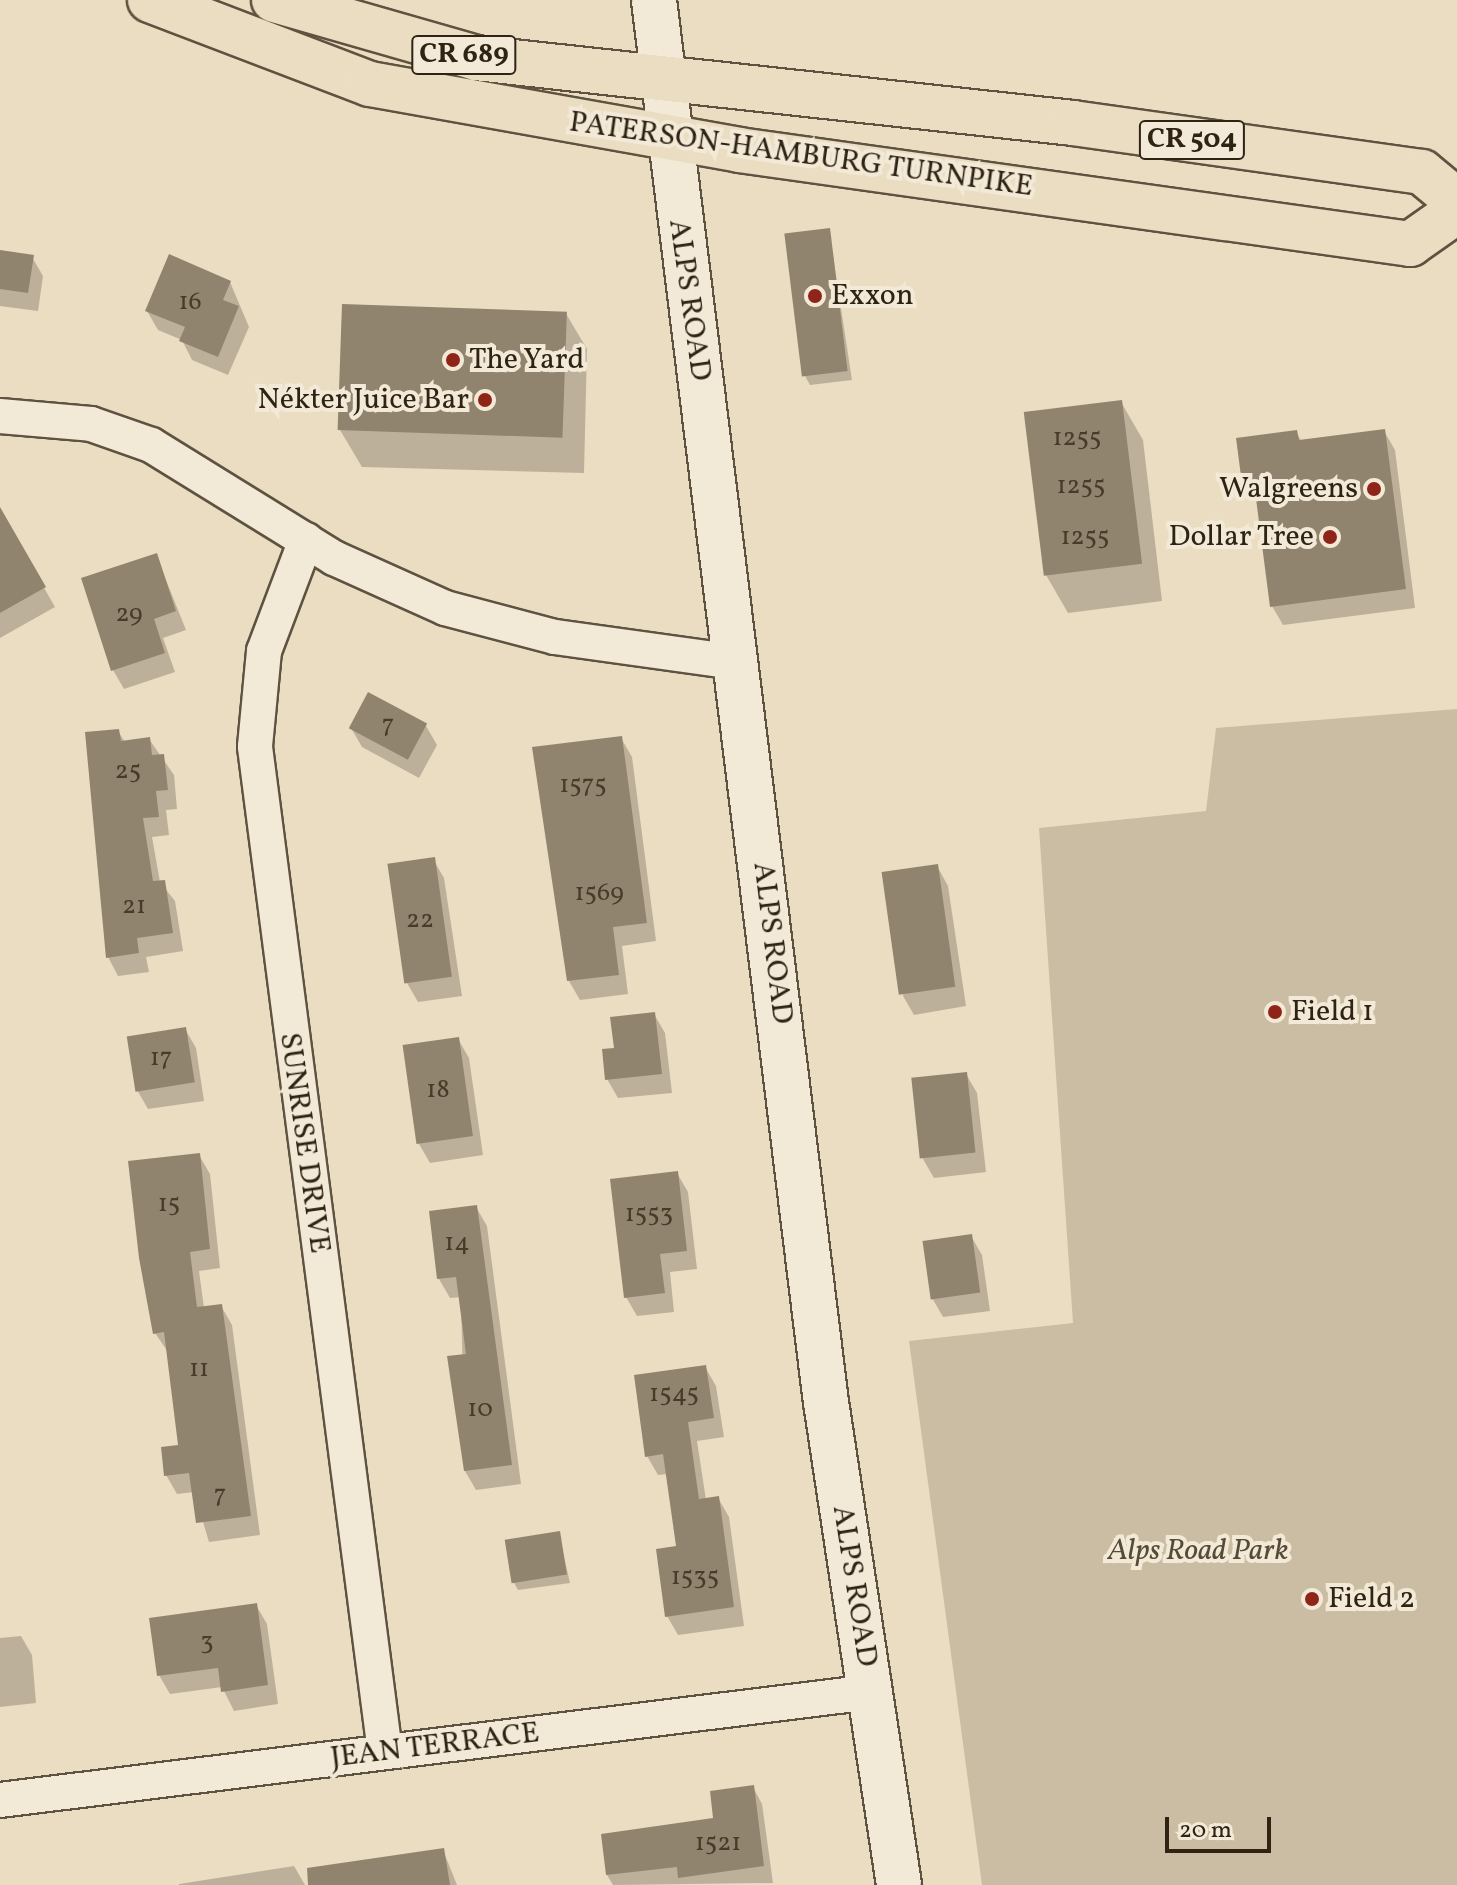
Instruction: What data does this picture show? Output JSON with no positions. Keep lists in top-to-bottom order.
{
  "streets": {
    "main road": [
      "CR 689",
      "CR 504",
      "PATERSON-HAMBURG TURNPIKE",
      "ALPS ROAD"
    ],
    "street": ["SUNRISE DRIVE", "JEAN TERRACE"]
  },
  "crossings": [
    ["PATERSON-HAMBURG TURNPIKE", "ALPS ROAD"],
    ["ALPS ROAD", "JEAN TERRACE"],
    ["SUNRISE DRIVE", "JEAN TERRACE"]
  ],
  "parks": ["Alps Road Park"],
  "places": [
    "Exxon",
    "The Yard",
    "Nékter Juice Bar",
    "Walgreens",
    "Dollar Tree",
    "Field 1",
    "Field 2"
  ],
  "house_numbers": [
    "16",
    "1255",
    "1255",
    "1255",
    "29",
    "7",
    "25",
    "1575",
    "1569",
    "21",
    "22",
    "17",
    "18",
    "15",
    "1553",
    "14",
    "11",
    "1545",
    "10",
    "7",
    "1535",
    "3",
    "1521"
  ],
  "scale_bar": "20 m"
}
